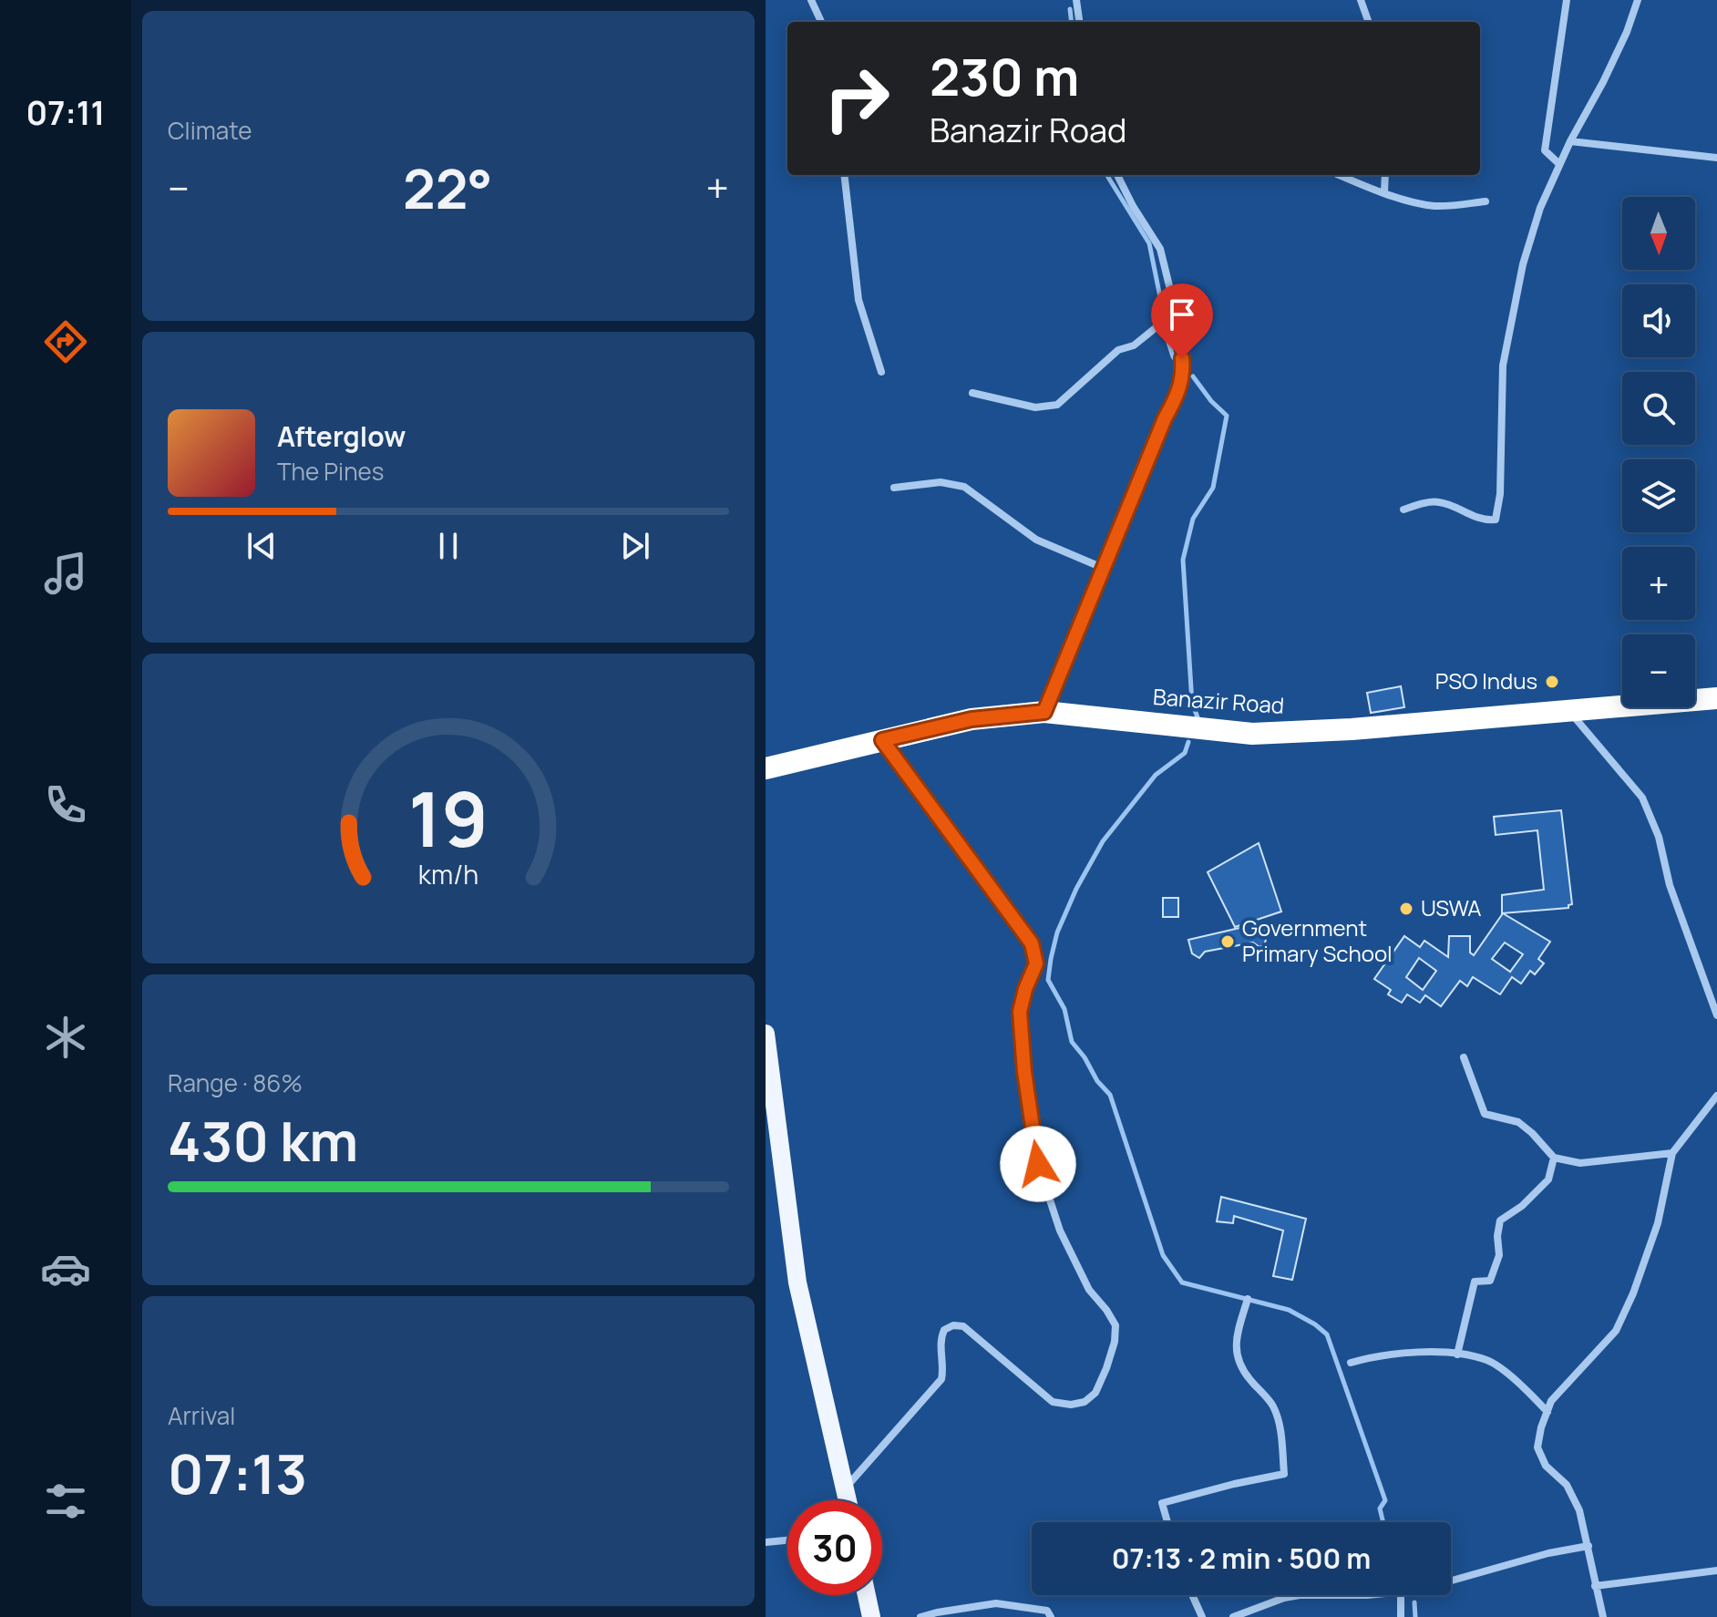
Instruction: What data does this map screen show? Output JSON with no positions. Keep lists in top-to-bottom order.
{
  "streets": {
    "highway": ["Banazir Road"]
  },
  "places": ["PSO Indus", "USWA", "Government Primary School"],
  "north": "bottom",
  "page": {
    "tabs": "07:11",
    "tile": [
      "Climate",
      ["Range · 86%", "430 km"],
      ["Arrival", "07:13"]
    ],
    "turn": ["230 m", "Banazir Road"],
    "heat": ["−", "22°", "+"],
    "map_buttons": ["+", "−"],
    "song": ["Afterglow", "The Pines"],
    "limit": "30",
    "trip": "07:13 · 2 min · 500 m",
    "gauge": ["19", "km/h"]
  }
}
